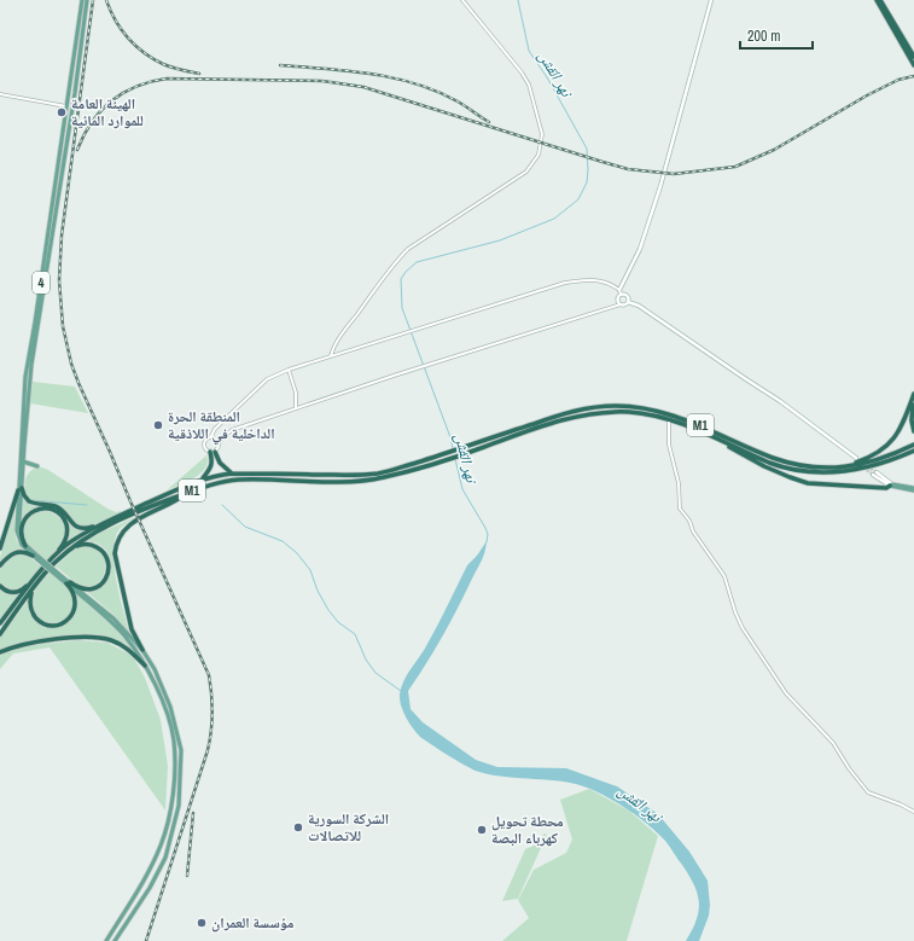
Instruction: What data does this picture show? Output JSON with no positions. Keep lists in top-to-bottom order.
{
  "streets": {
    "highway": ["M1"],
    "main road": ["4"]
  },
  "water": ["نهر القش"],
  "places": [
    "الهيئة العامة للموارد المائية",
    "المنطقة الحرة الداخلية في اللاذقية",
    "الشركة السورية للاتصالات",
    "محطة تحويل كهرباء البصة",
    "مؤسسة العمران"
  ],
  "scale_bar": "200 m"
}
